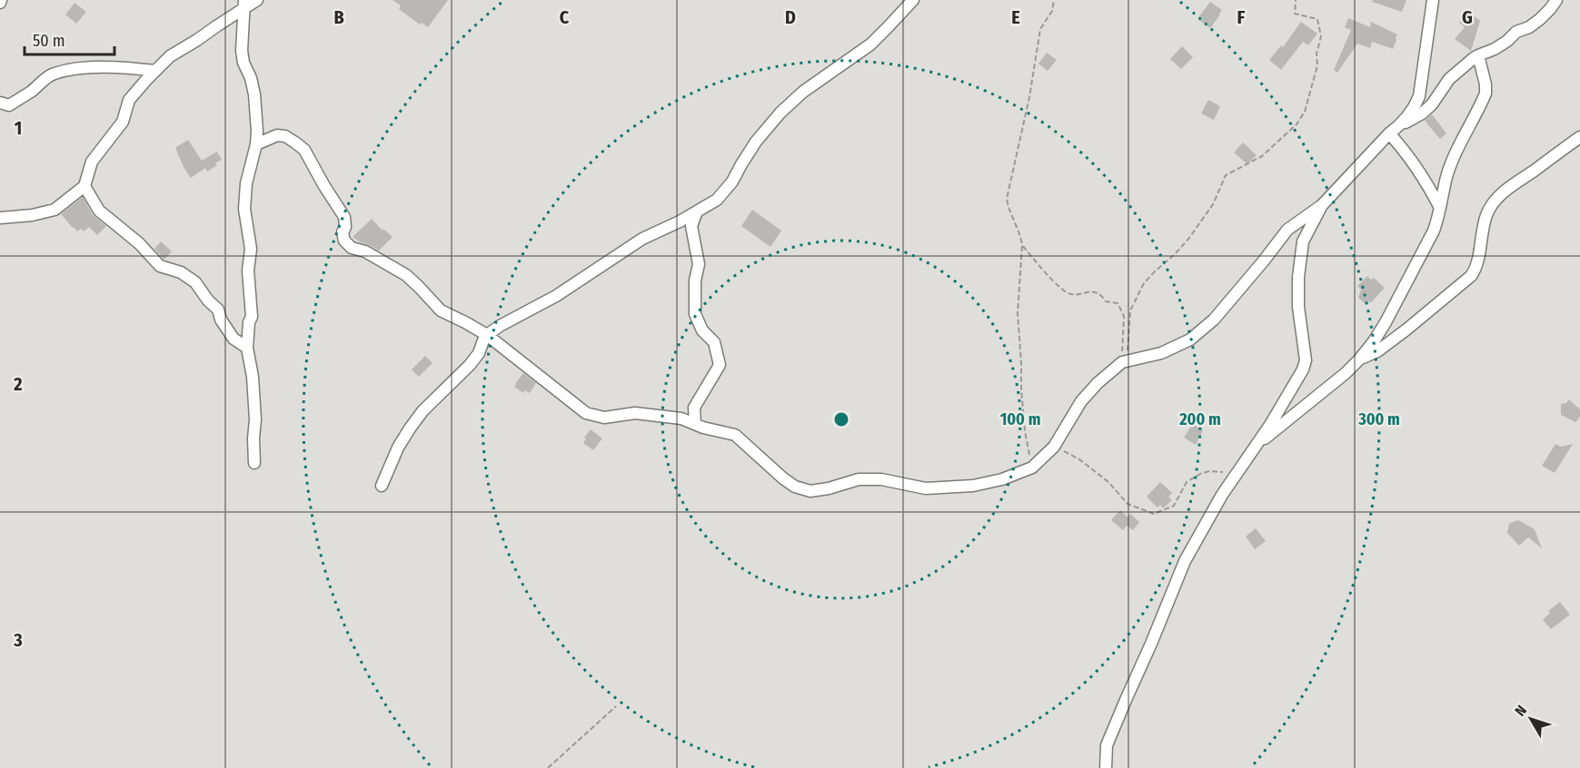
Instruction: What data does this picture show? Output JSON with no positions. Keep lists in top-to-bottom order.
{
  "scale_bar": "50 m",
  "north": "top left",
  "grid": {
    "columns": [
      "B",
      "C",
      "D",
      "E",
      "F",
      "G"
    ],
    "rows": ["1", "2", "3"]
  },
  "rings": ["100 m", "200 m", "300 m"]
}
